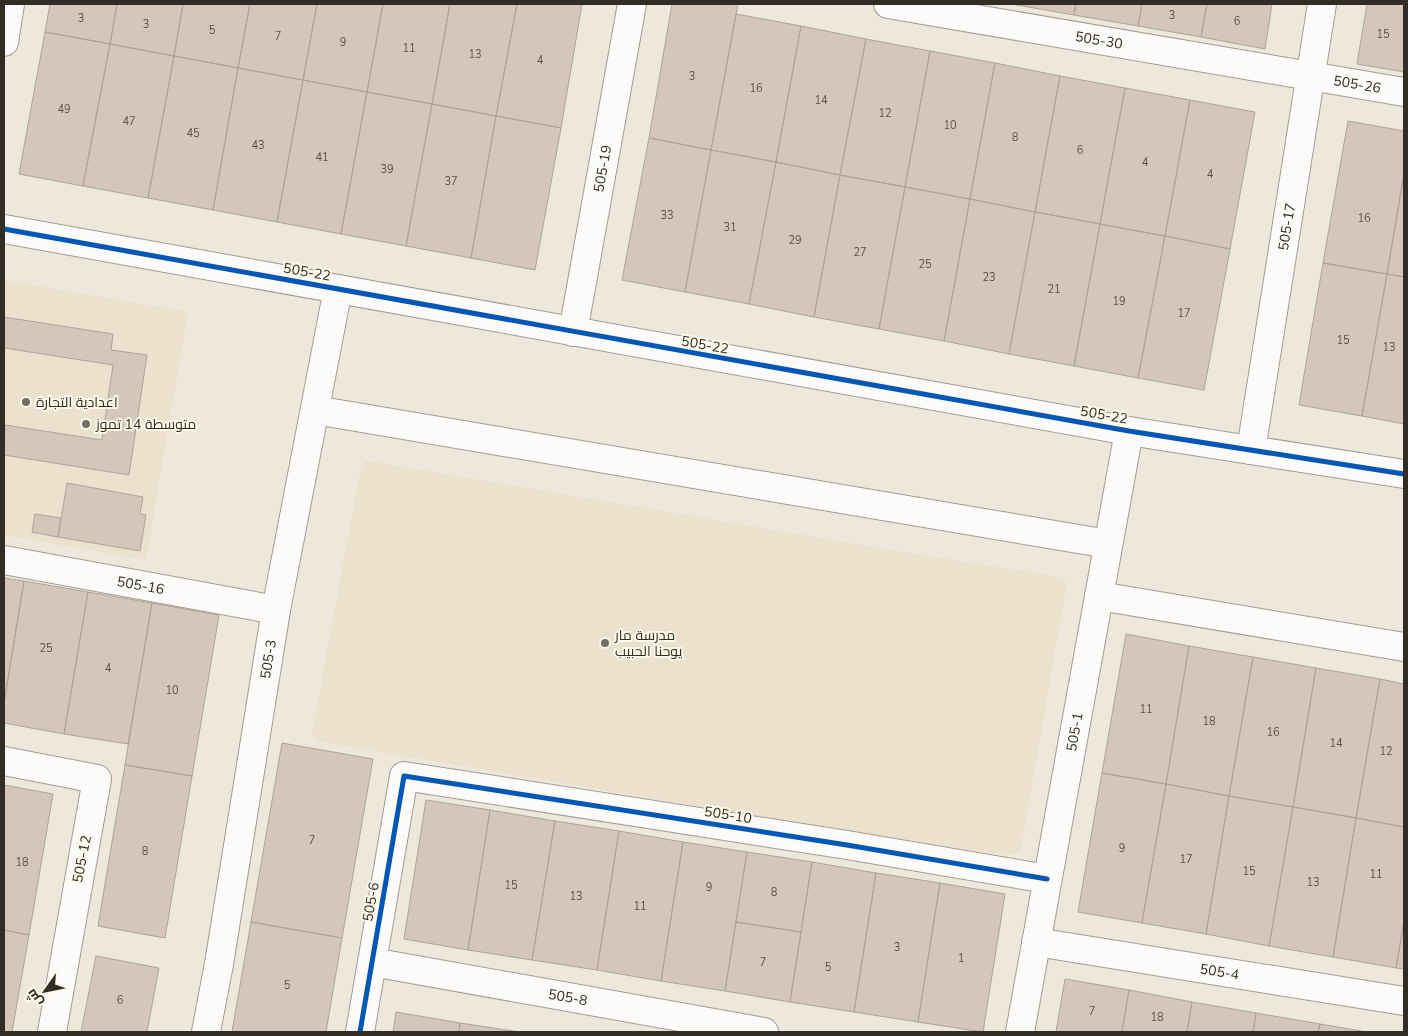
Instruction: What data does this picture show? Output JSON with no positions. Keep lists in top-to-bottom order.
{
  "streets": {
    "street": [
      "505-30",
      "505-26",
      "505-19",
      "505-17",
      "505-22",
      "505-16",
      "505-3",
      "505-1",
      "505-10",
      "505-12",
      "505-6",
      "505-4",
      "505-8"
    ]
  },
  "crossings": [
    ["505-30", "505-26"],
    ["505-30", "505-17"],
    ["505-26", "505-17"],
    ["505-19", "505-22"],
    ["505-17", "505-22"],
    ["505-22", "505-3"],
    ["505-22", "505-1"],
    ["505-16", "505-3"],
    ["505-1", "505-10"],
    ["505-1", "505-4"],
    ["505-10", "505-6"],
    ["505-6", "505-8"]
  ],
  "places": ["اعدادية التجارة", "متوسطة 14 تموز", "مدرسة مار يوحنا الحبيب"],
  "house_numbers": [
    "3",
    "3",
    "6",
    "3",
    "5",
    "15",
    "7",
    "9",
    "11",
    "13",
    "4",
    "3",
    "16",
    "14",
    "49",
    "12",
    "47",
    "10",
    "45",
    "8",
    "43",
    "6",
    "41",
    "4",
    "39",
    "4",
    "37",
    "33",
    "16",
    "31",
    "29",
    "27",
    "25",
    "23",
    "21",
    "19",
    "17",
    "15",
    "13",
    "25",
    "4",
    "10",
    "11",
    "18",
    "16",
    "14",
    "12",
    "7",
    "9",
    "8",
    "17",
    "18",
    "15",
    "11",
    "13",
    "15",
    "9",
    "8",
    "13",
    "11",
    "3",
    "1",
    "7",
    "5",
    "5",
    "6",
    "7",
    "18"
  ],
  "north": "bottom left"
}
